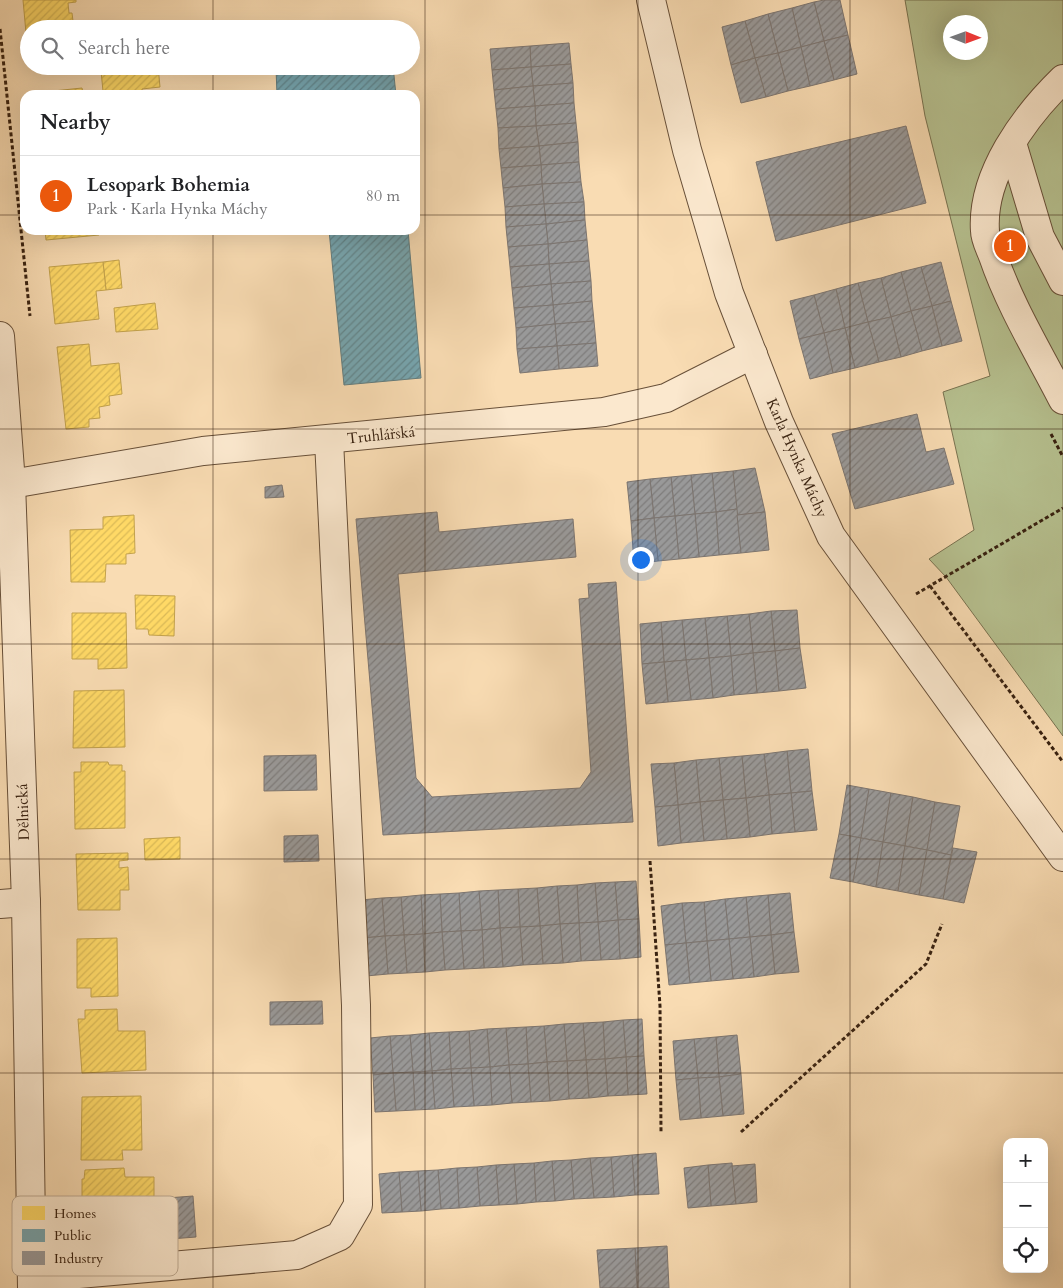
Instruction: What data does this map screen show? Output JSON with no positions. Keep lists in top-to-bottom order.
{
  "streets": {
    "street": ["Truhlářská", "Karla Hynka Máchy", "Dělnická"]
  },
  "crossings": [
    ["Truhlářská", "Karla Hynka Máchy"],
    ["Truhlářská", "Dělnická"]
  ],
  "legend": ["Homes", "Public", "Industry"],
  "north": "right",
  "page": {
    "search": "Search here",
    "heading": "Nearby",
    "list": [
      {
        "mark": "1",
        "name": "Lesopark Bohemia",
        "note": "Park · Karla Hynka Máchy",
        "value": "80 m"
      }
    ],
    "pins": "1",
    "map_buttons": ["+", "−"]
  }
}
